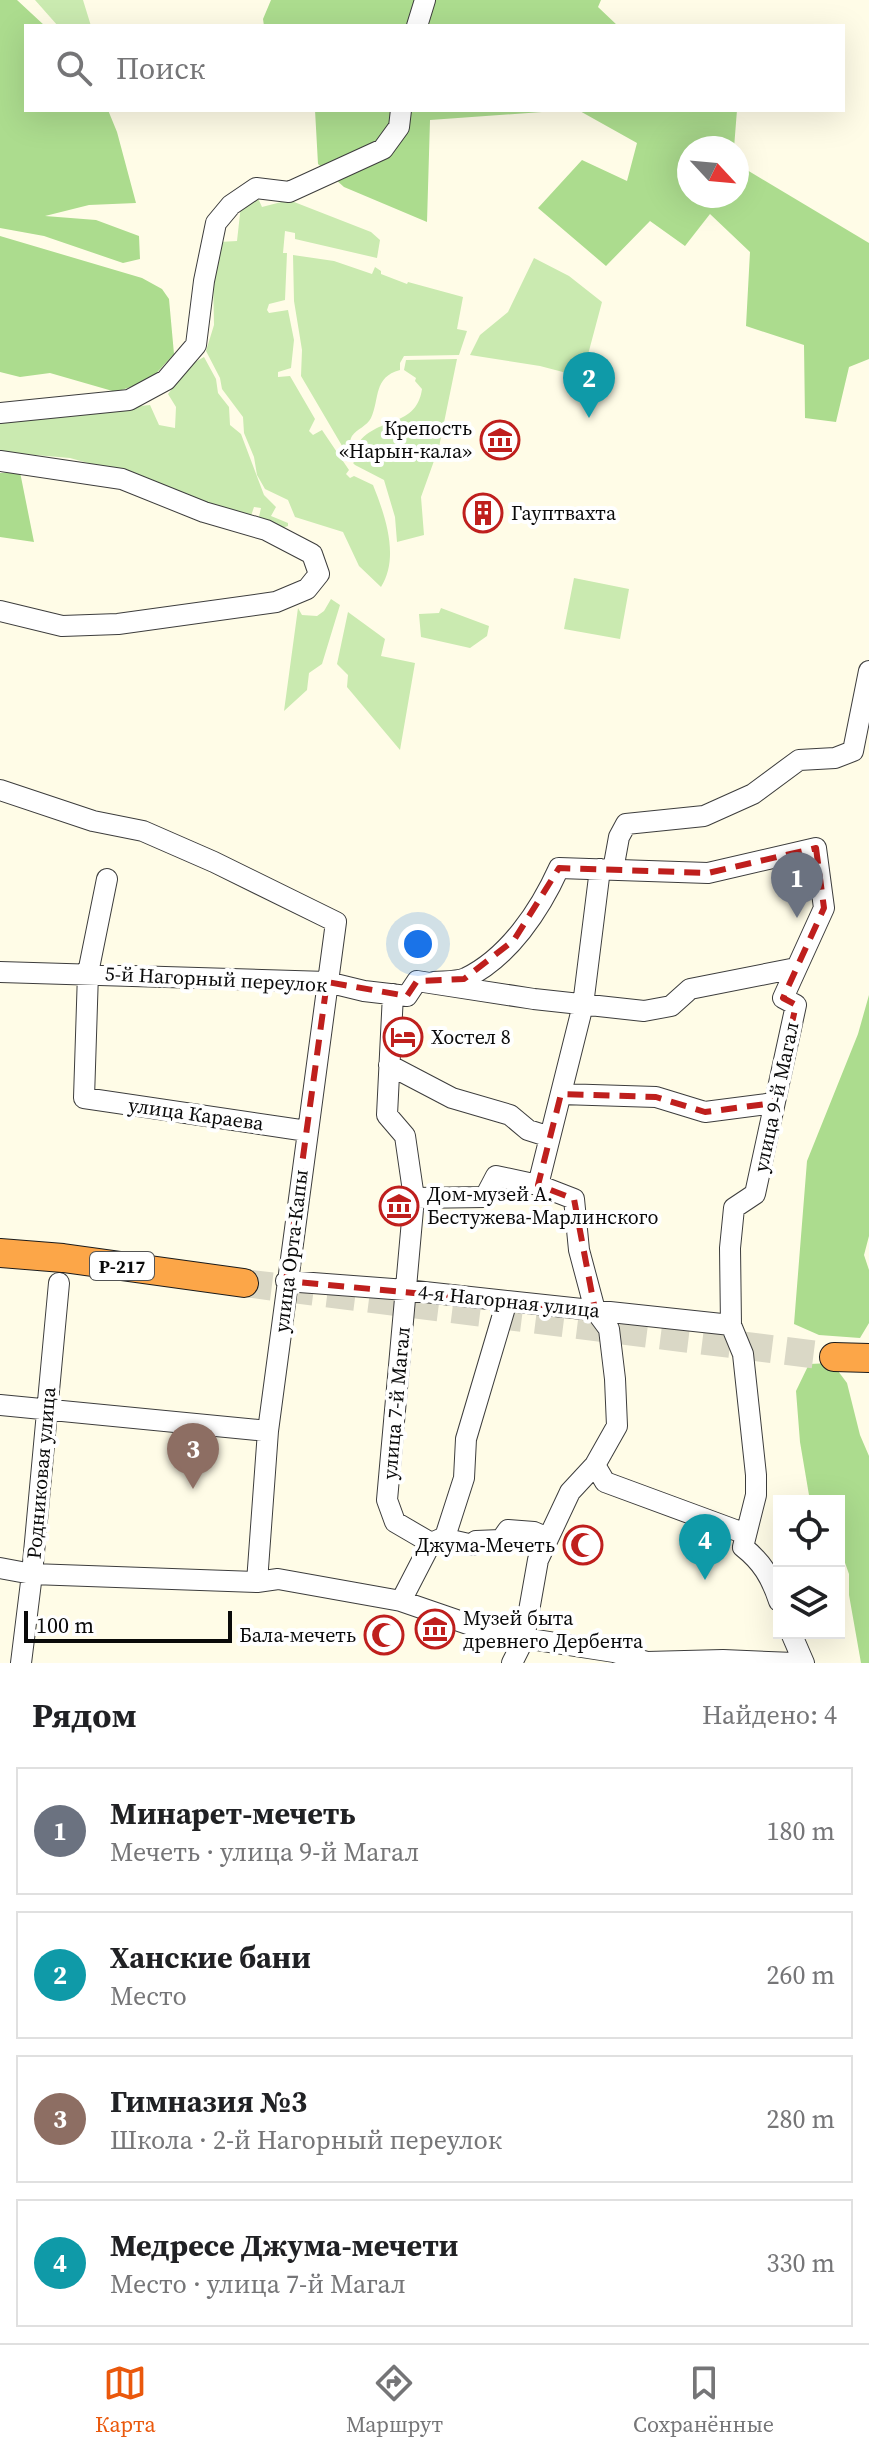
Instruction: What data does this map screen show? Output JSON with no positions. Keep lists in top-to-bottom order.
{
  "streets": {
    "highway": ["Р-217"],
    "street": [
      "5-й Нагорный переулок",
      "улица 9-й Магал",
      "улица Караева",
      "улица Орта-Капы",
      "4-я Нагорная улица",
      "улица 7-й Магал",
      "Родниковая улица"
    ]
  },
  "crossings": [
    ["5-й Нагорный переулок", "улица 9-й Магал"],
    ["5-й Нагорный переулок", "улица Караева"],
    ["5-й Нагорный переулок", "улица Орта-Капы"],
    ["5-й Нагорный переулок", "улица 7-й Магал"],
    ["улица 9-й Магал", "4-я Нагорная улица"],
    ["улица Караева", "улица Орта-Капы"],
    ["улица Орта-Капы", "4-я Нагорная улица"],
    ["4-я Нагорная улица", "улица 7-й Магал"]
  ],
  "places": {
    "museum": ["Крепость «Нарын-кала»", "Дом-музей А. Бестужева-Марлинского", "Музей быта древнего Дербента"],
    "building": ["Гауптвахта"],
    "hotel": ["Хостел 8"],
    "mosque": ["Джума-Мечеть", "Бала-мечеть"]
  },
  "scale_bar": "100 m",
  "north": "bottom right",
  "page": {
    "search": "Поиск",
    "pins": [
      "2",
      "1",
      "3",
      "4"
    ],
    "scale": "100 m",
    "heading": ["Рядом", "Найдено: 4"],
    "list": [
      {
        "mark": "1",
        "name": "Минарет-мечеть",
        "note": "Мечеть · улица 9-й Магал",
        "value": "180 m"
      },
      {
        "mark": "2",
        "name": "Ханские бани",
        "note": "Место",
        "value": "260 m"
      },
      {
        "mark": "3",
        "name": "Гимназия №3",
        "note": "Школа · 2-й Нагорный переулок",
        "value": "280 m"
      },
      {
        "mark": "4",
        "name": "Медресе Джума-мечети",
        "note": "Место · улица 7-й Магал",
        "value": "330 m"
      }
    ],
    "nav": ["Карта", "Маршрут", "Сохранённые"]
  }
}
